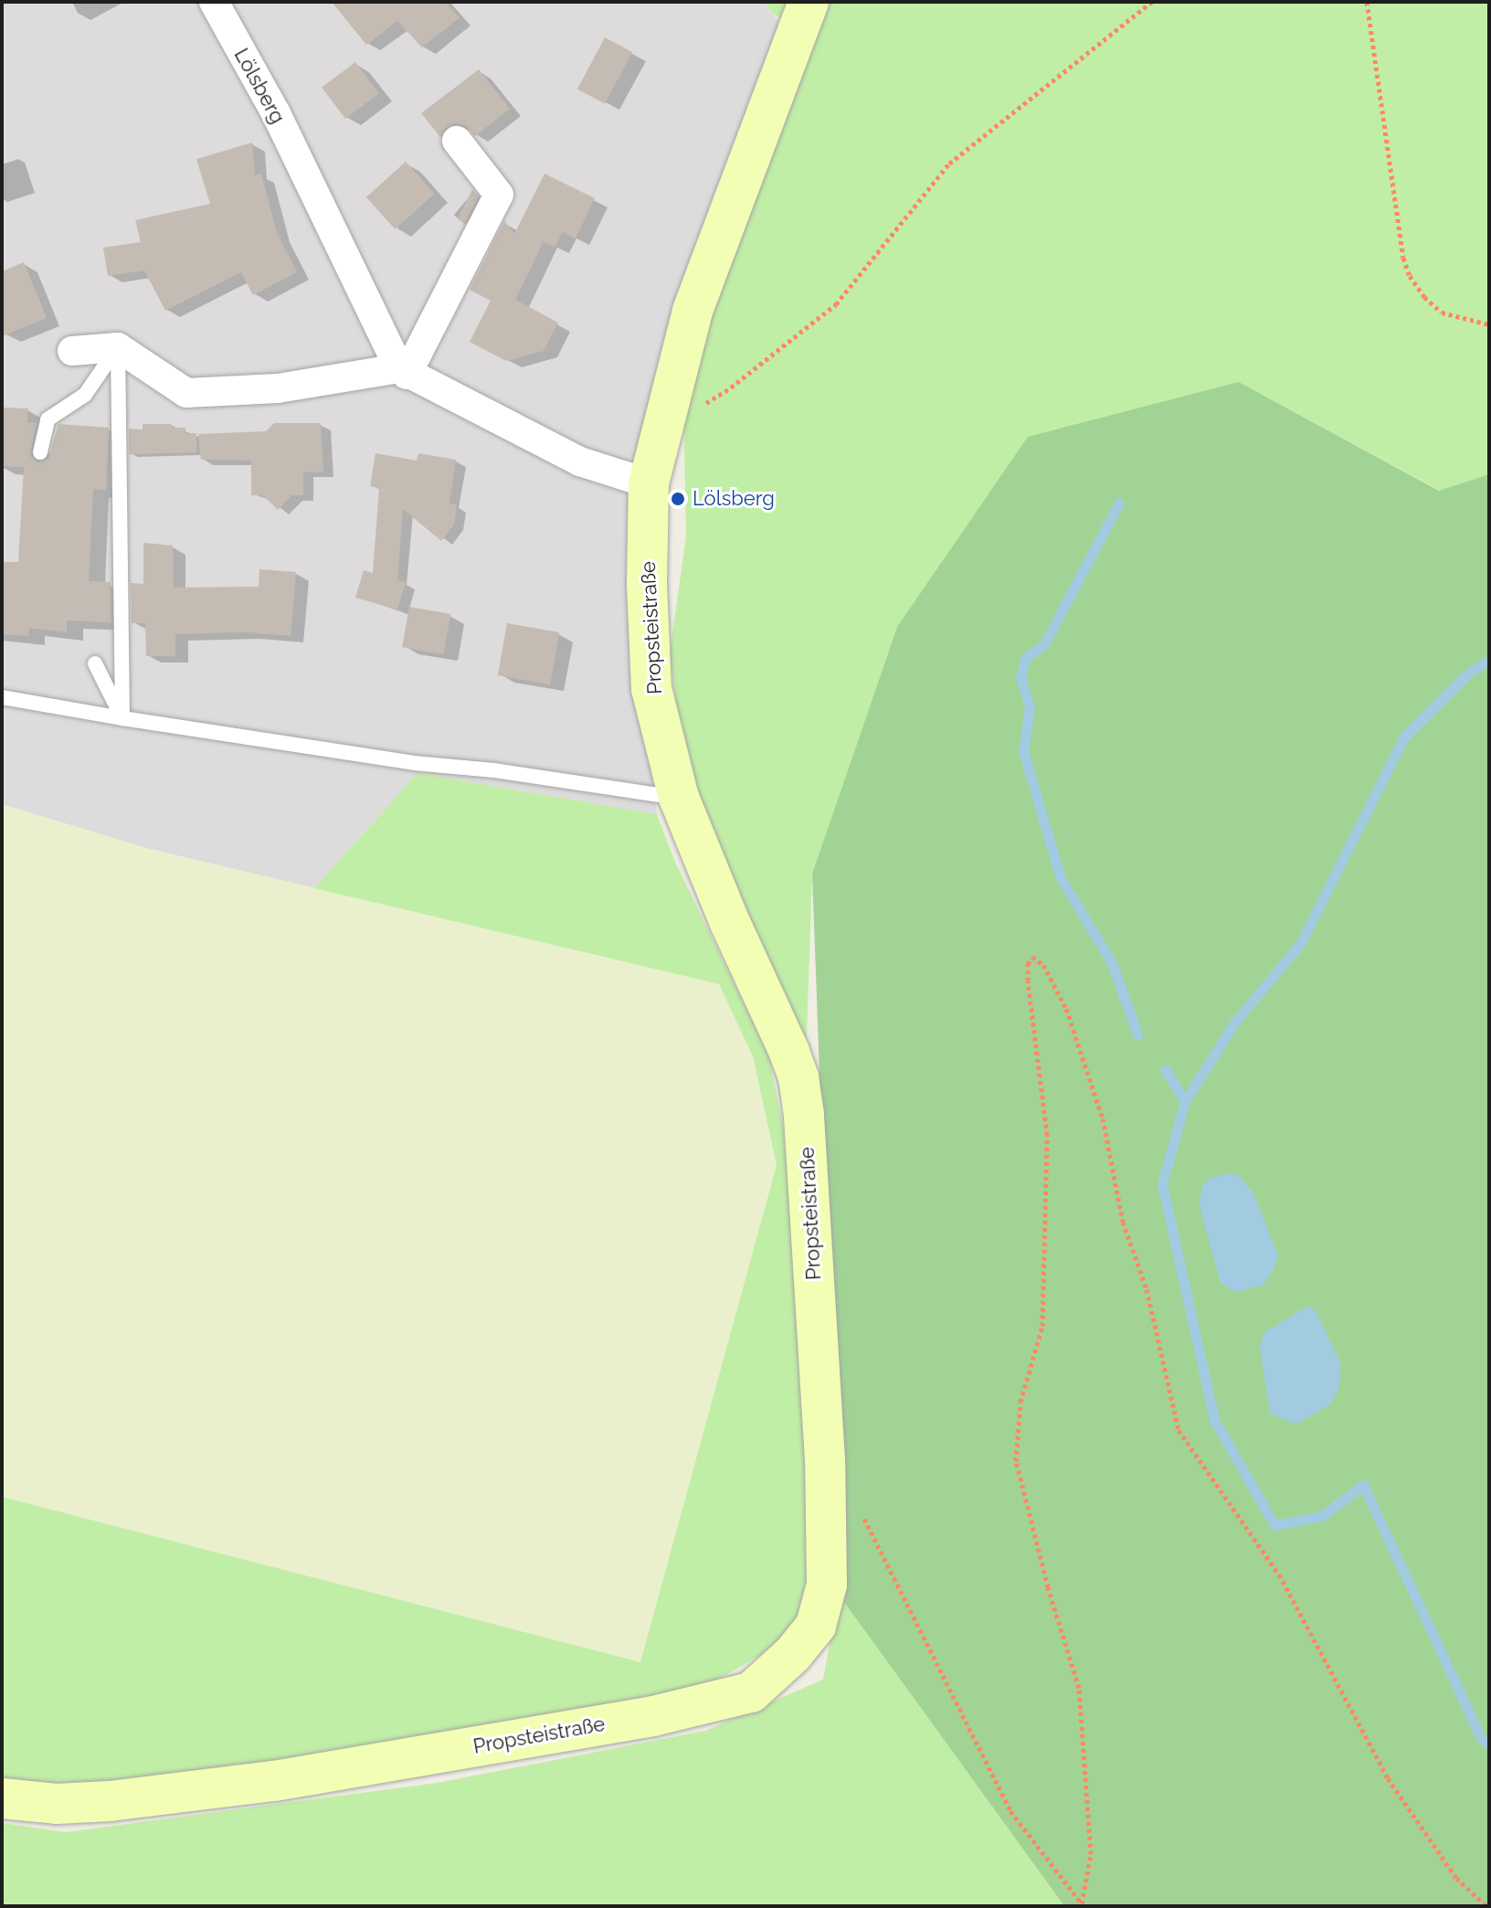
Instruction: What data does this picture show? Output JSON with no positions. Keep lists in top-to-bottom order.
{
  "streets": {
    "street": ["Lölsberg", "Propsteistraße"]
  },
  "places": ["Lölsberg"]
}
